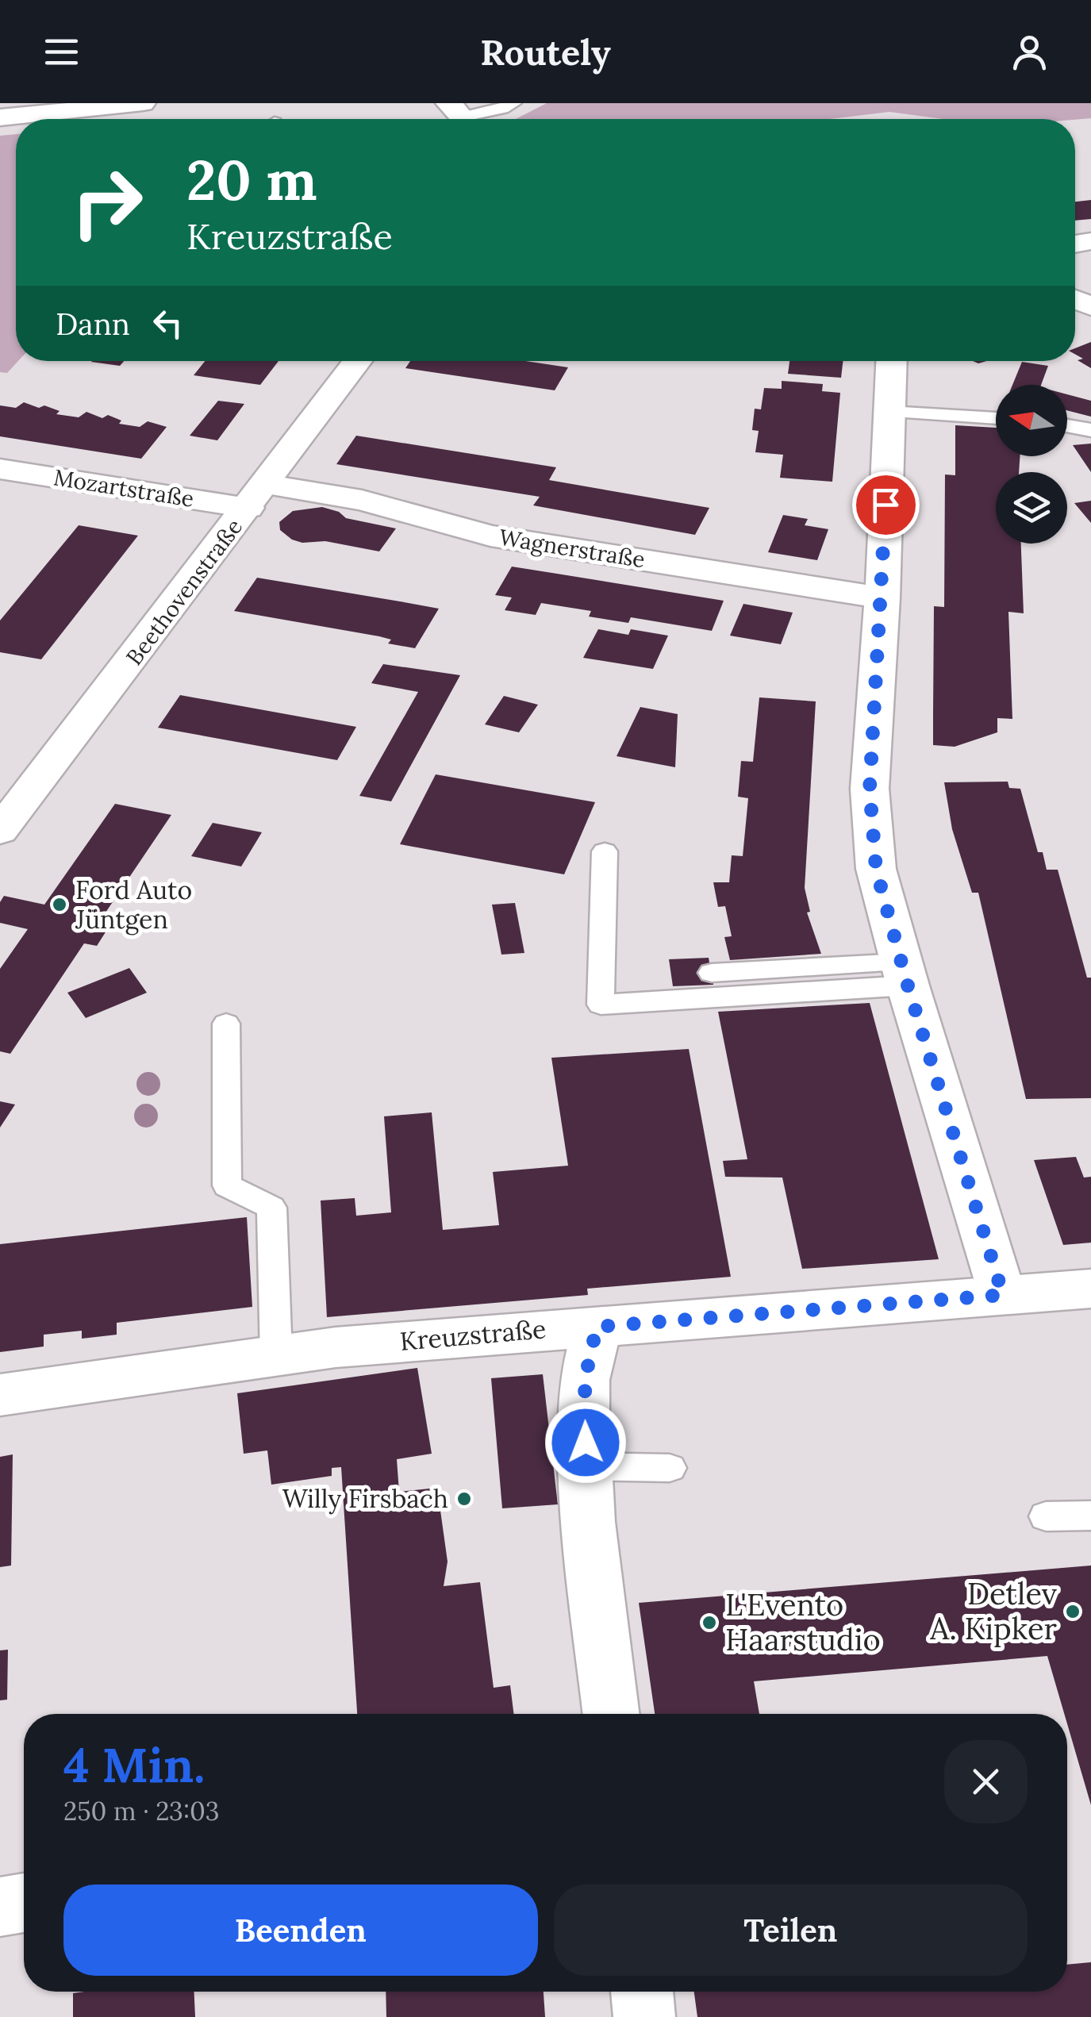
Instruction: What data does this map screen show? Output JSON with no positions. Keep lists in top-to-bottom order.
{
  "streets": {
    "main road": [
      "Mozartstraße",
      "Wagnerstraße",
      "Beethovenstraße",
      "Kreuzstraße"
    ]
  },
  "crossings": [
    ["Mozartstraße", "Wagnerstraße"],
    ["Mozartstraße", "Beethovenstraße"],
    ["Wagnerstraße", "Beethovenstraße"]
  ],
  "places": [
    "Ford Auto Jüntgen",
    "Willy Firsbach",
    "Detlev A. Kipker",
    "L'Evento Haarstudio"
  ],
  "north": "left",
  "page": {
    "header": "Routely",
    "turn": ["20 m", "Kreuzstraße"],
    "then": "Dann",
    "heading": ["4 Min.", "250 m · 23:03"],
    "buttons": ["Beenden", "Teilen"]
  }
}
